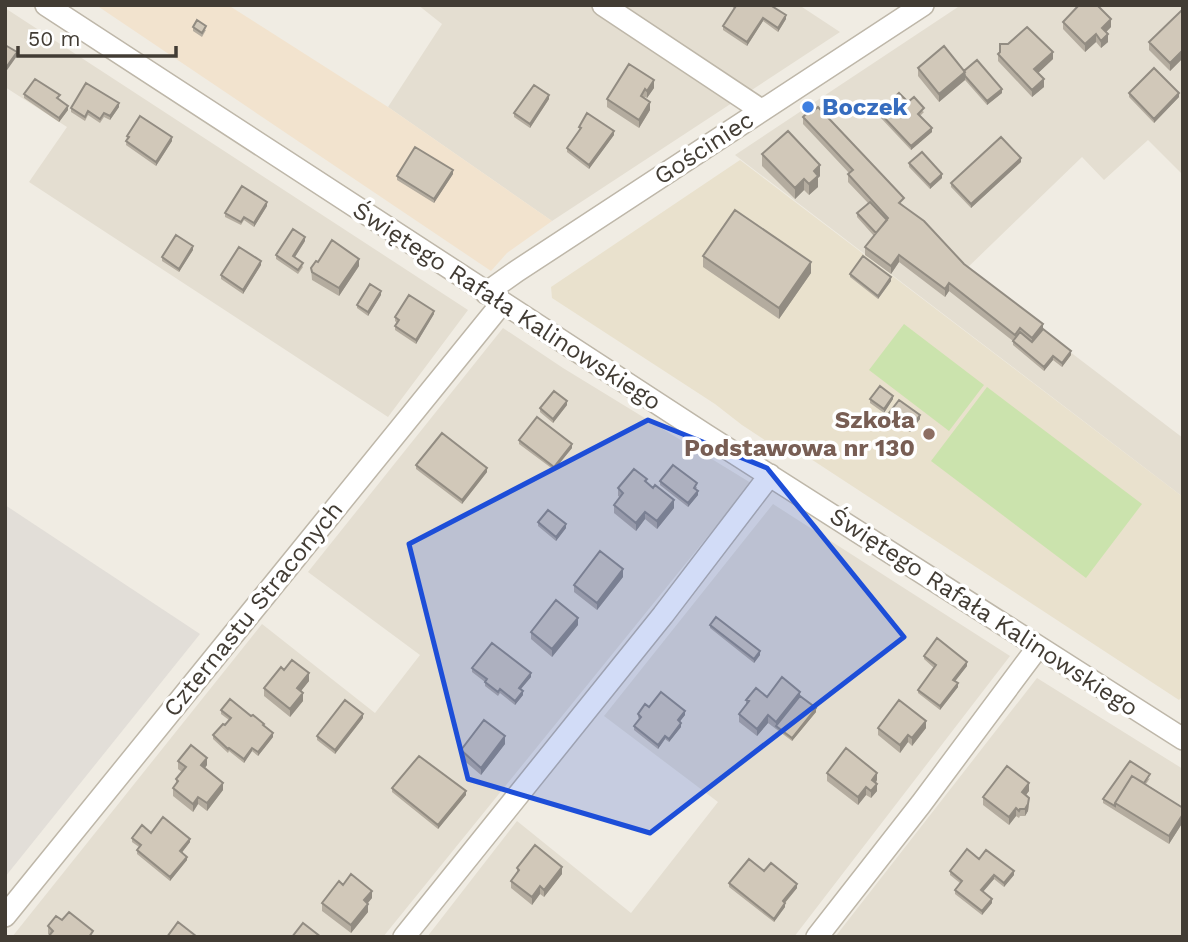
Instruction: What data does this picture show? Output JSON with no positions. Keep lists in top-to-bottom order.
{
  "streets": {
    "street": ["Gościniec", "Świętego Rafała Kalinowskiego", "Czternastu Straconych"]
  },
  "crossings": [
    ["Gościniec", "Świętego Rafała Kalinowskiego"],
    ["Gościniec", "Czternastu Straconych"],
    ["Świętego Rafała Kalinowskiego", "Czternastu Straconych"]
  ],
  "places": ["Boczek", "Szkoła Podstawowa nr 130"],
  "scale_bar": "50 m"
}
